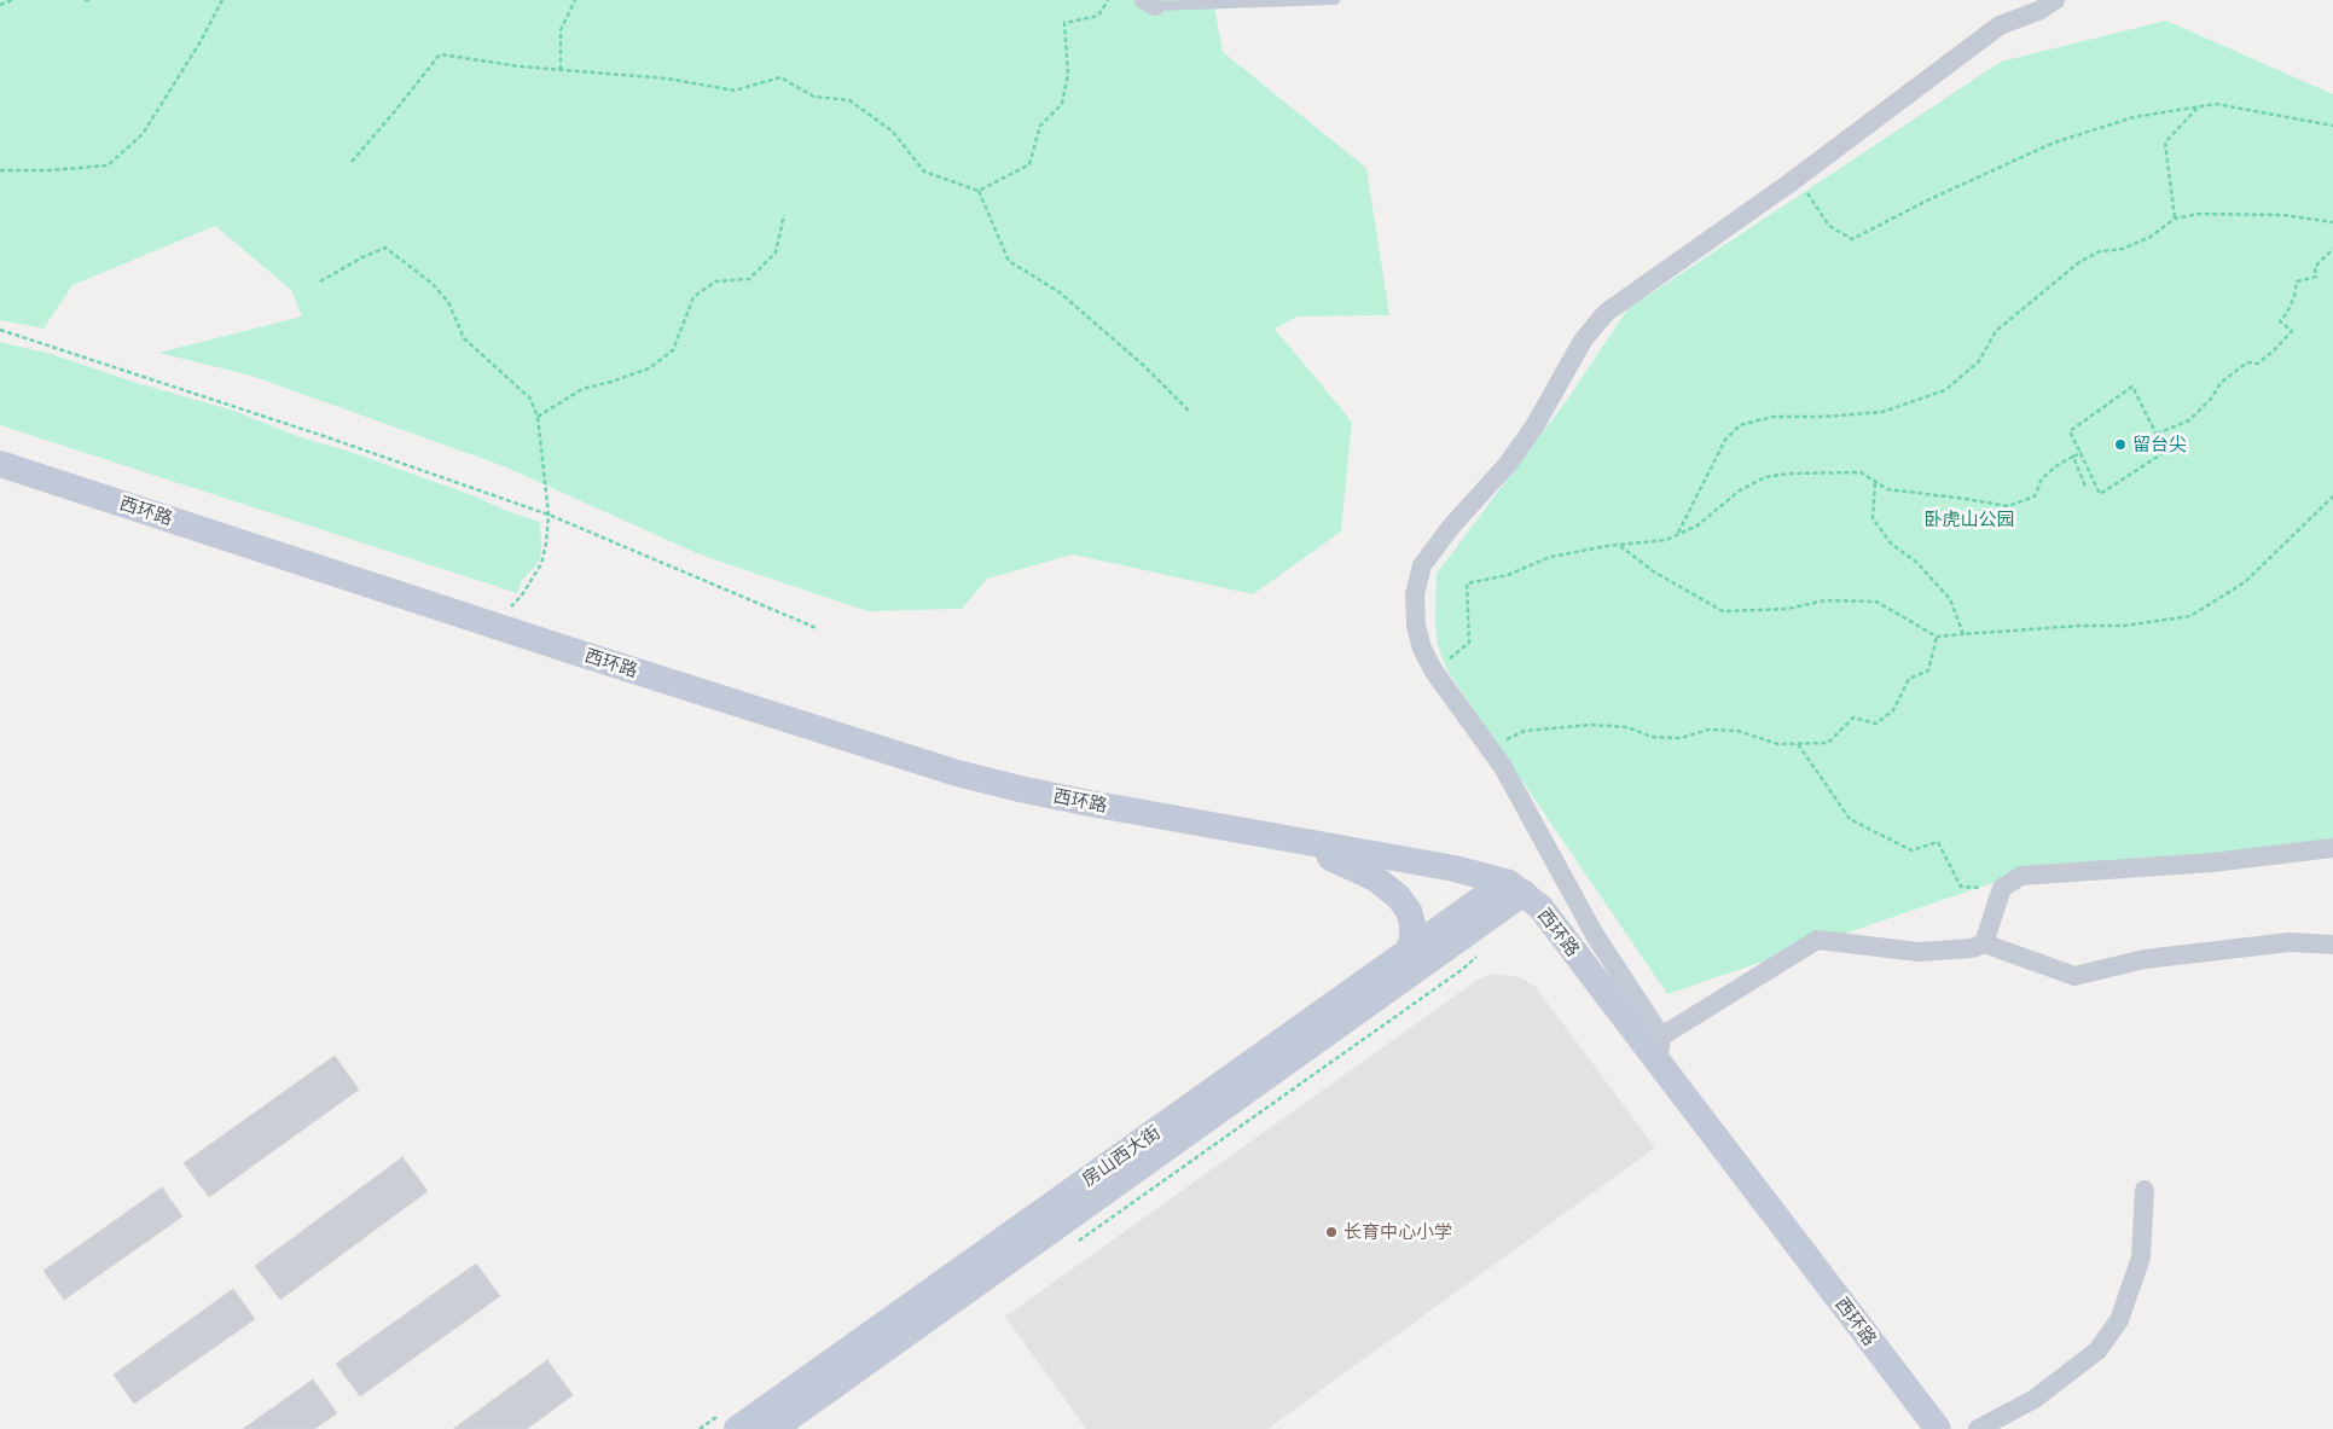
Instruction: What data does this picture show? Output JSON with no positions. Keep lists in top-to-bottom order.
{
  "streets": {
    "main road": ["西环路", "房山西大街"]
  },
  "crossings": [
    ["西环路", "房山西大街"]
  ],
  "parks": ["卧虎山公园"],
  "places": ["留台尖", "长育中心小学"]
}
